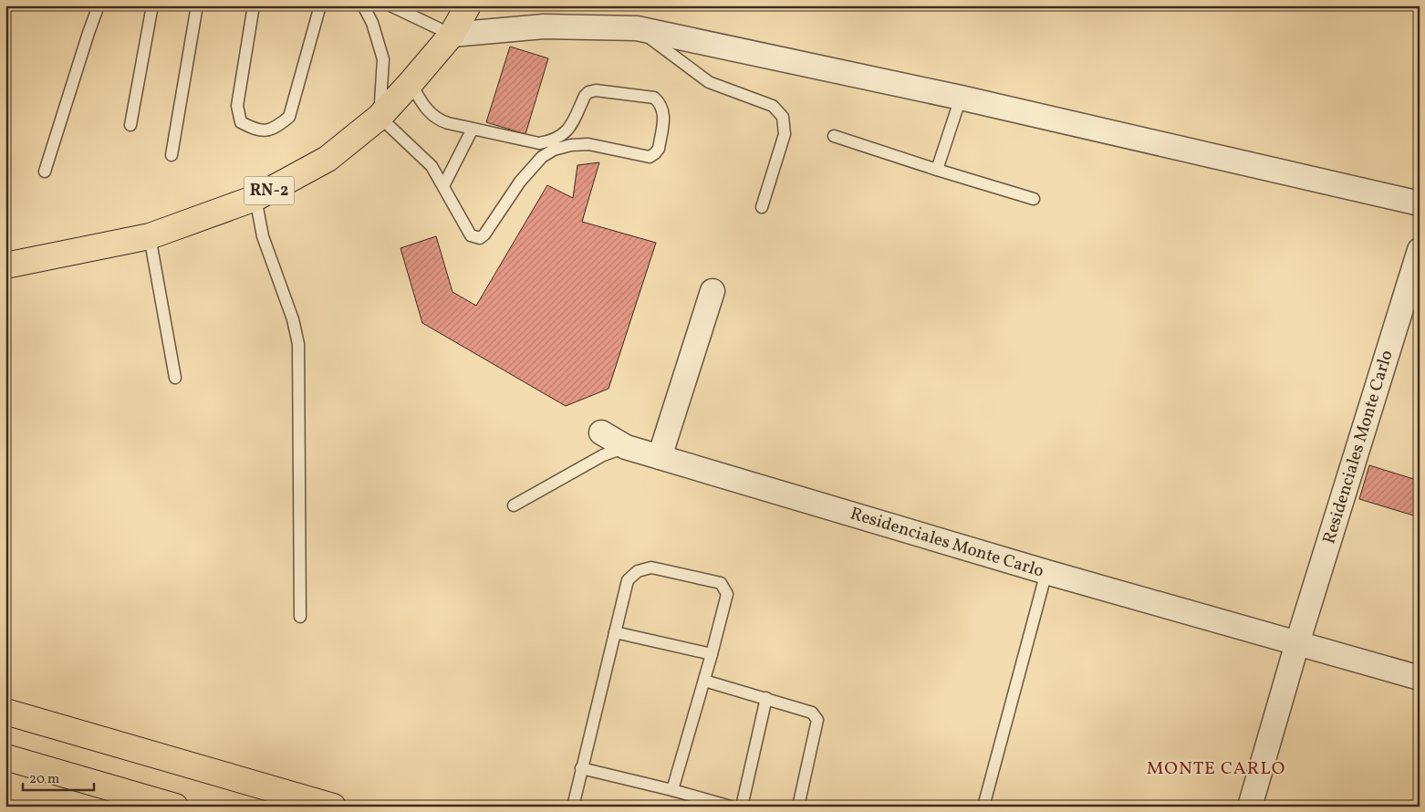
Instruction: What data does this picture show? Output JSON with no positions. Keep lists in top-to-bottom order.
{
  "streets": {
    "main road": ["RN-2"],
    "street": ["Residenciales Monte Carlo"]
  },
  "districts": ["MONTE CARLO"],
  "scale_bar": "20 m"
}
